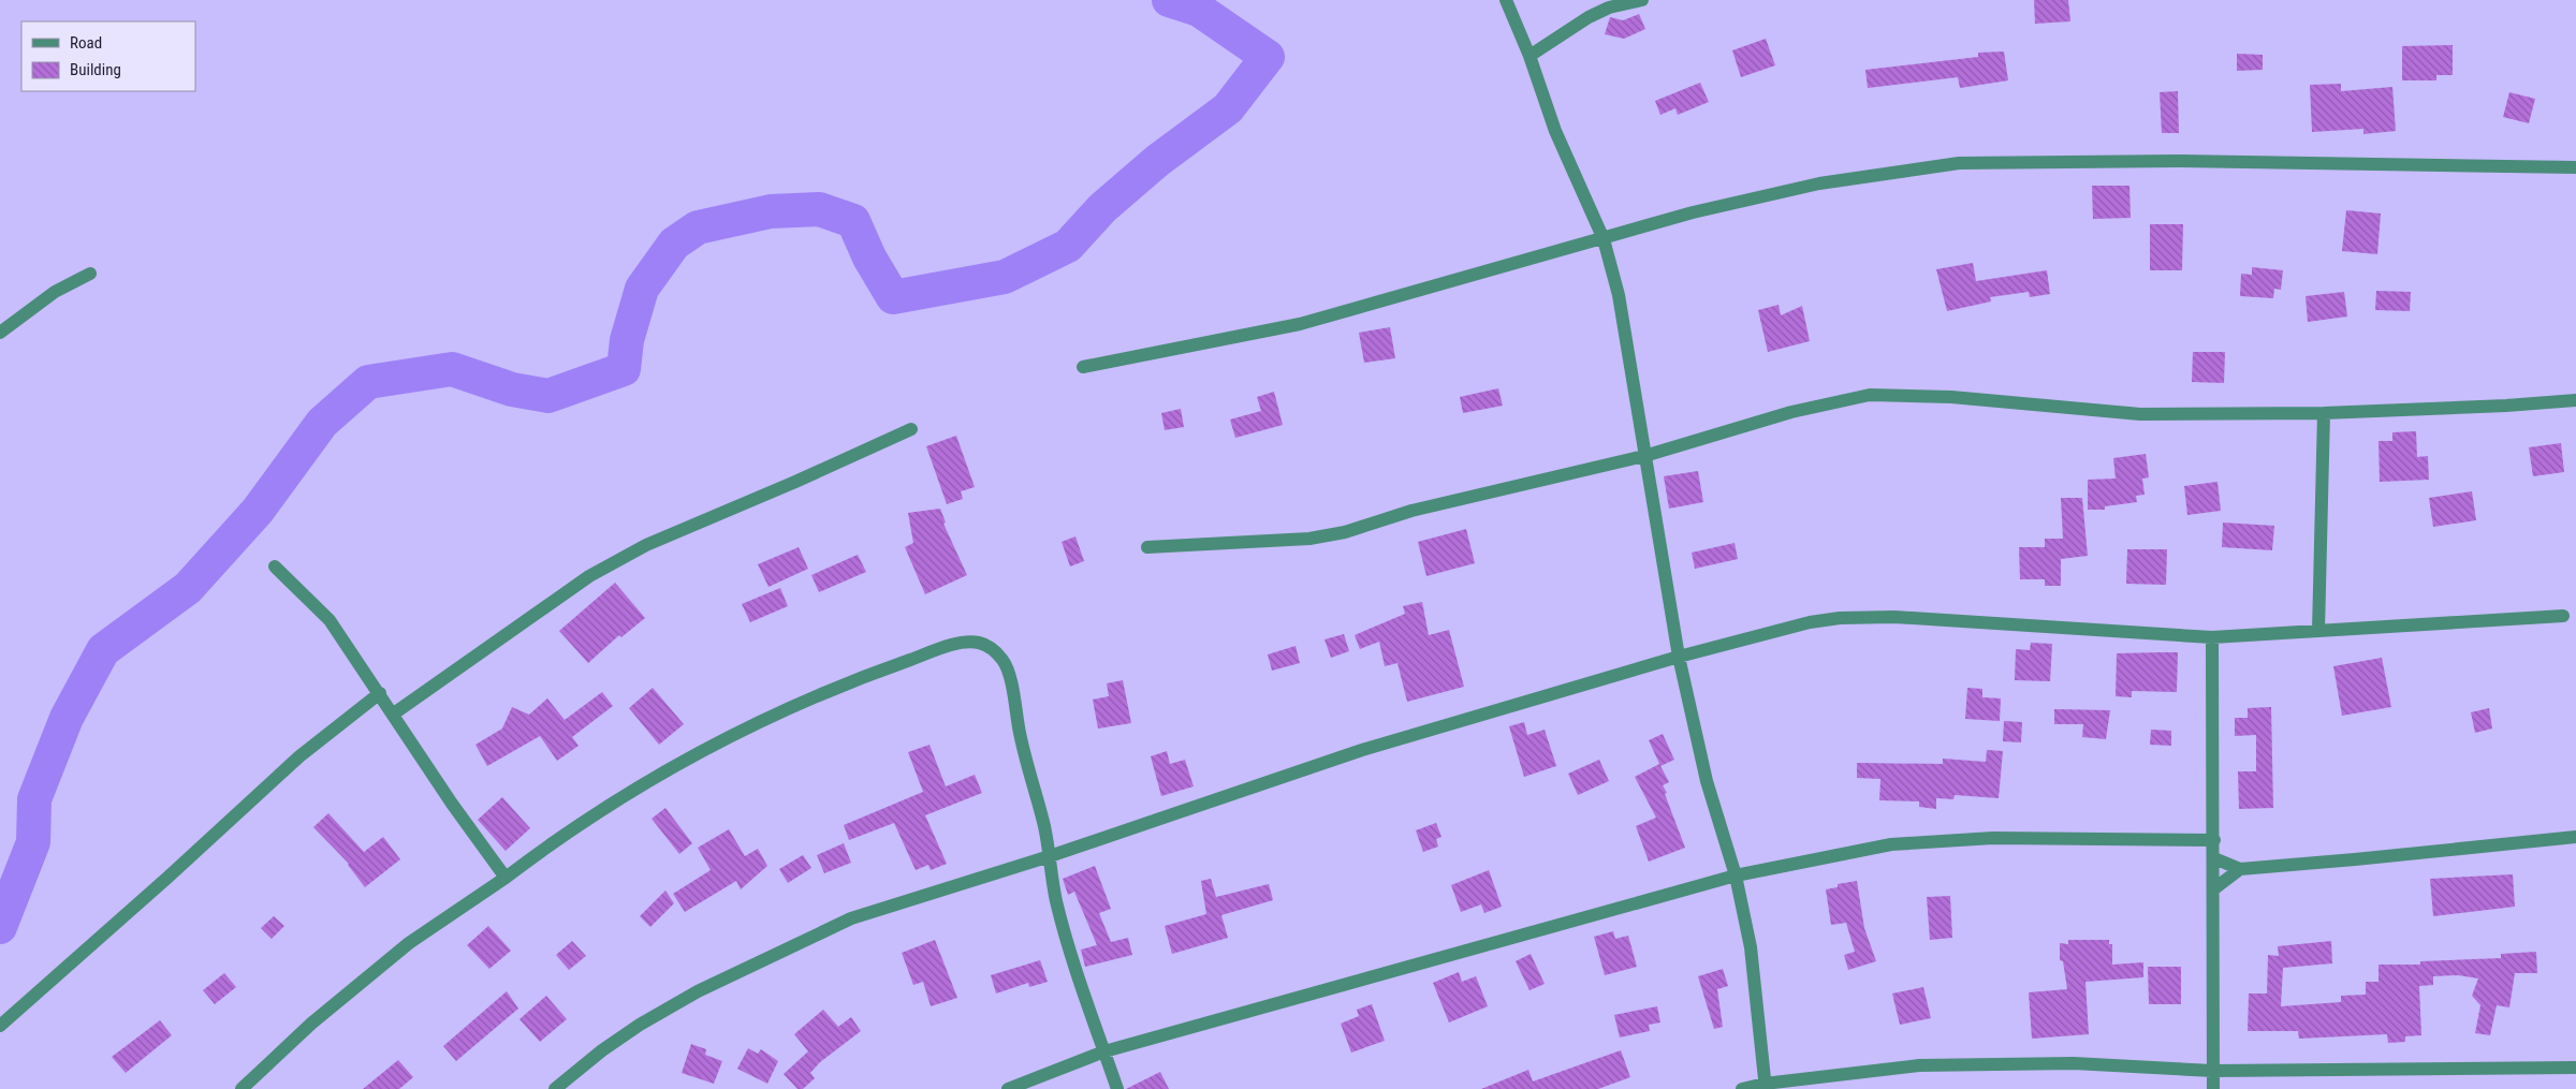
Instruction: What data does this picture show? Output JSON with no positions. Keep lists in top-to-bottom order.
{
  "legend": ["Road", "Building"]
}
